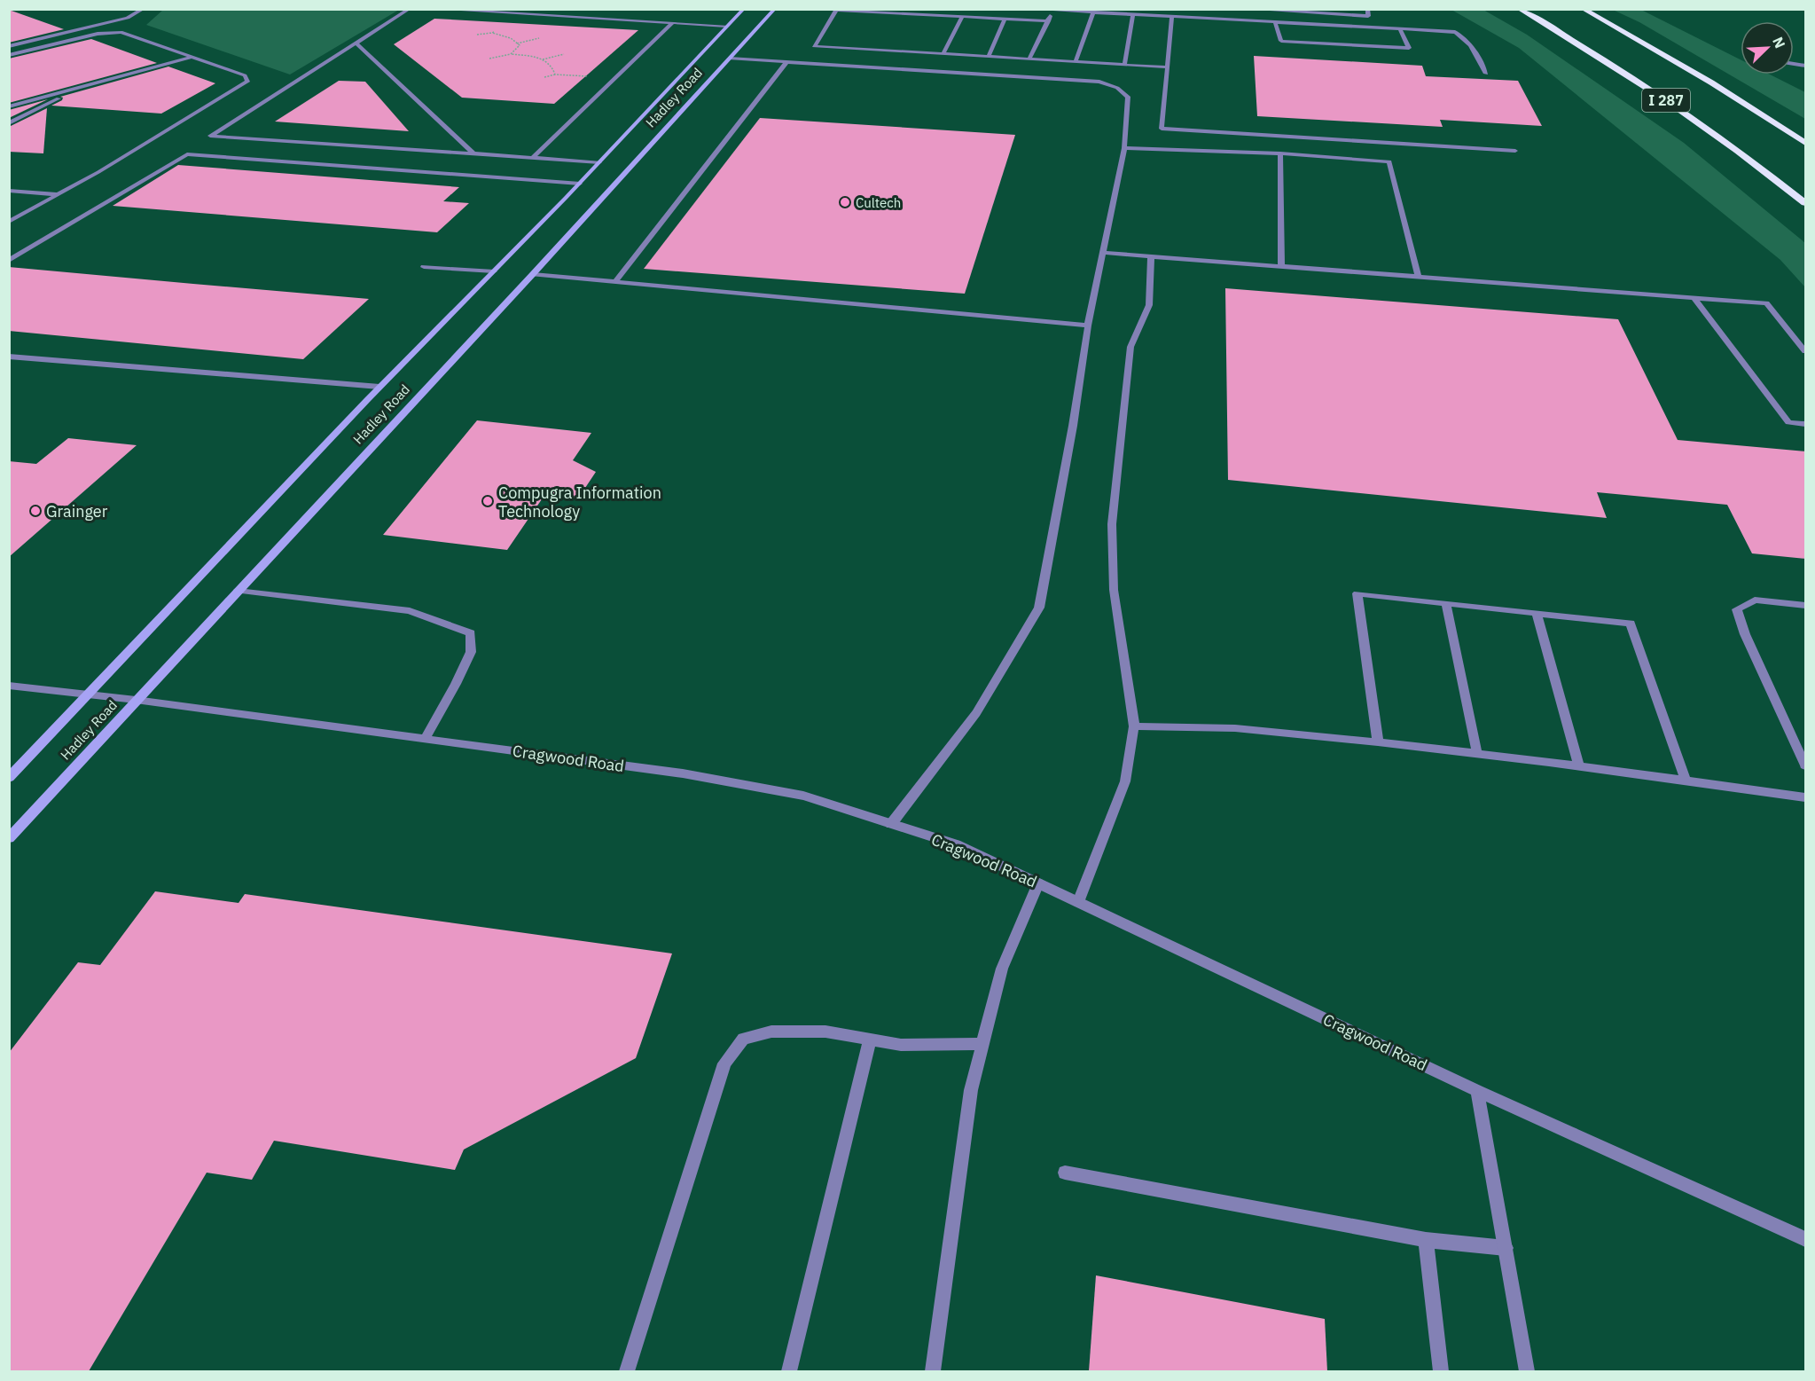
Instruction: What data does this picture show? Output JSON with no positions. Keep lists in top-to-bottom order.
{
  "streets": {
    "highway": ["I 287"],
    "main road": ["Hadley Road"],
    "street": ["Cragwood Road"]
  },
  "crossings": [
    ["Hadley Road", "Cragwood Road"]
  ],
  "places": ["Cultech", "Compugra Information Technology", "Grainger"],
  "north": "top right"
}
